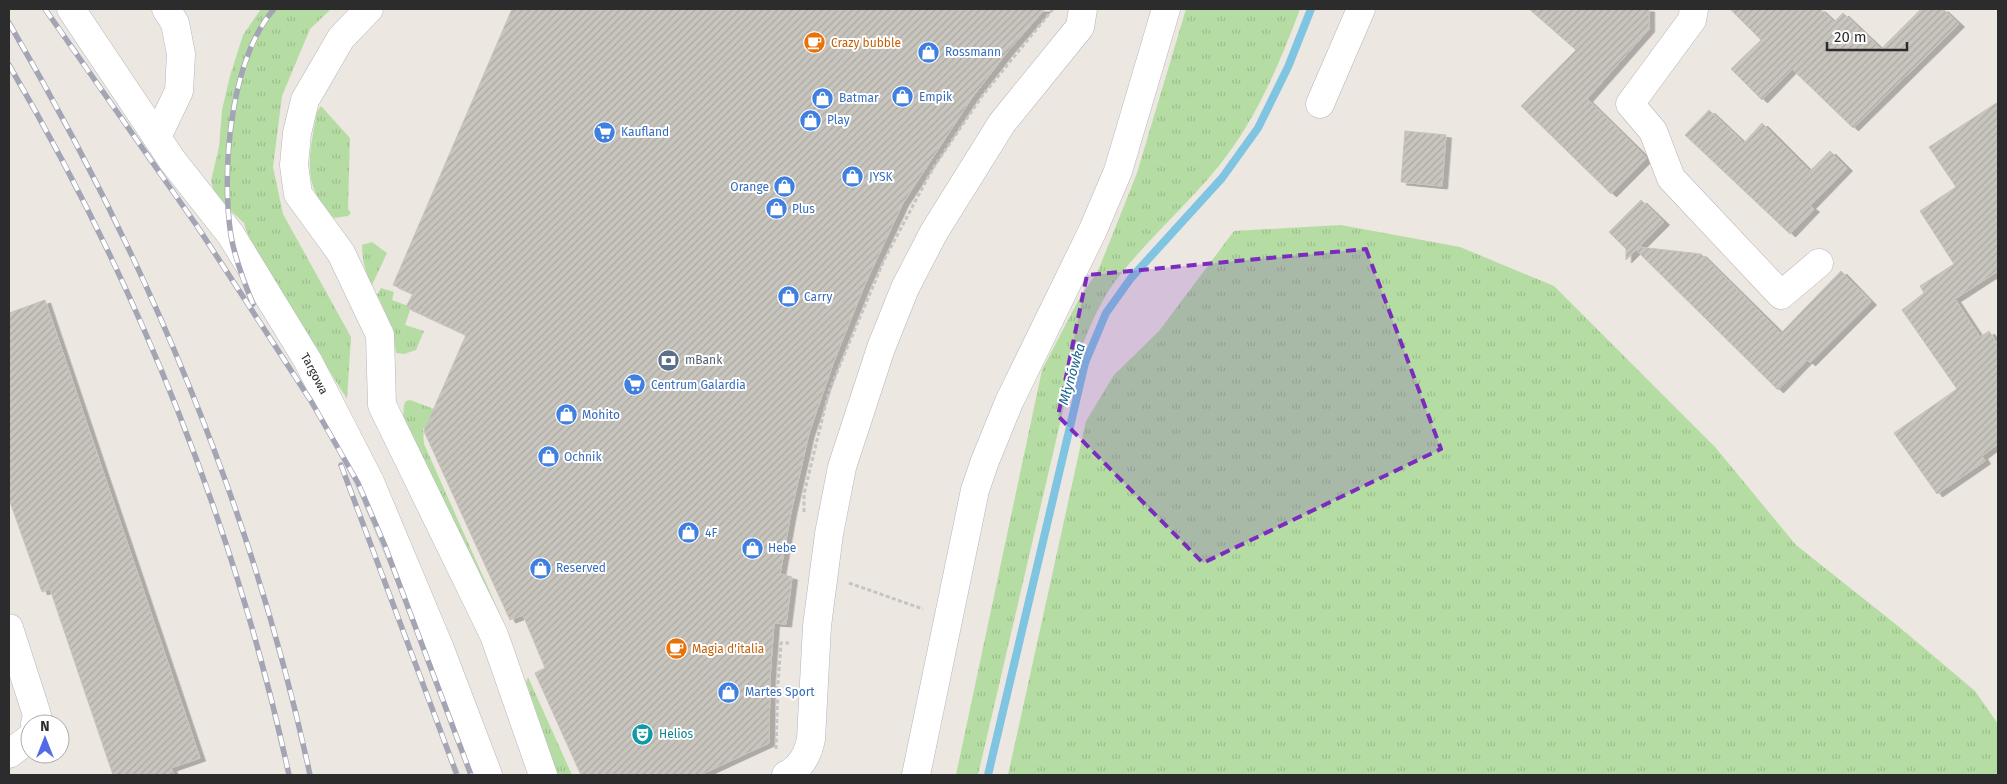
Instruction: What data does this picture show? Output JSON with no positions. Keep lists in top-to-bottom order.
{
  "streets": {
    "lane": ["Targowa"]
  },
  "water": ["Młynówka"],
  "places": {
    "cafe": ["Crazy bubble", "Magia d'italia"],
    "shop": [
      "Rossmann",
      "Empik",
      "Batmar",
      "Play",
      "JYSK",
      "Orange",
      "Plus",
      "Carry",
      "Mohito",
      "Ochnik",
      "4F",
      "Hebe",
      "Reserved",
      "Martes Sport"
    ],
    "supermarket": ["Kaufland", "Centrum Galardia"],
    "bank": ["mBank"],
    "theatre": ["Helios"]
  },
  "scale_bar": "20 m",
  "north": "top"
}
